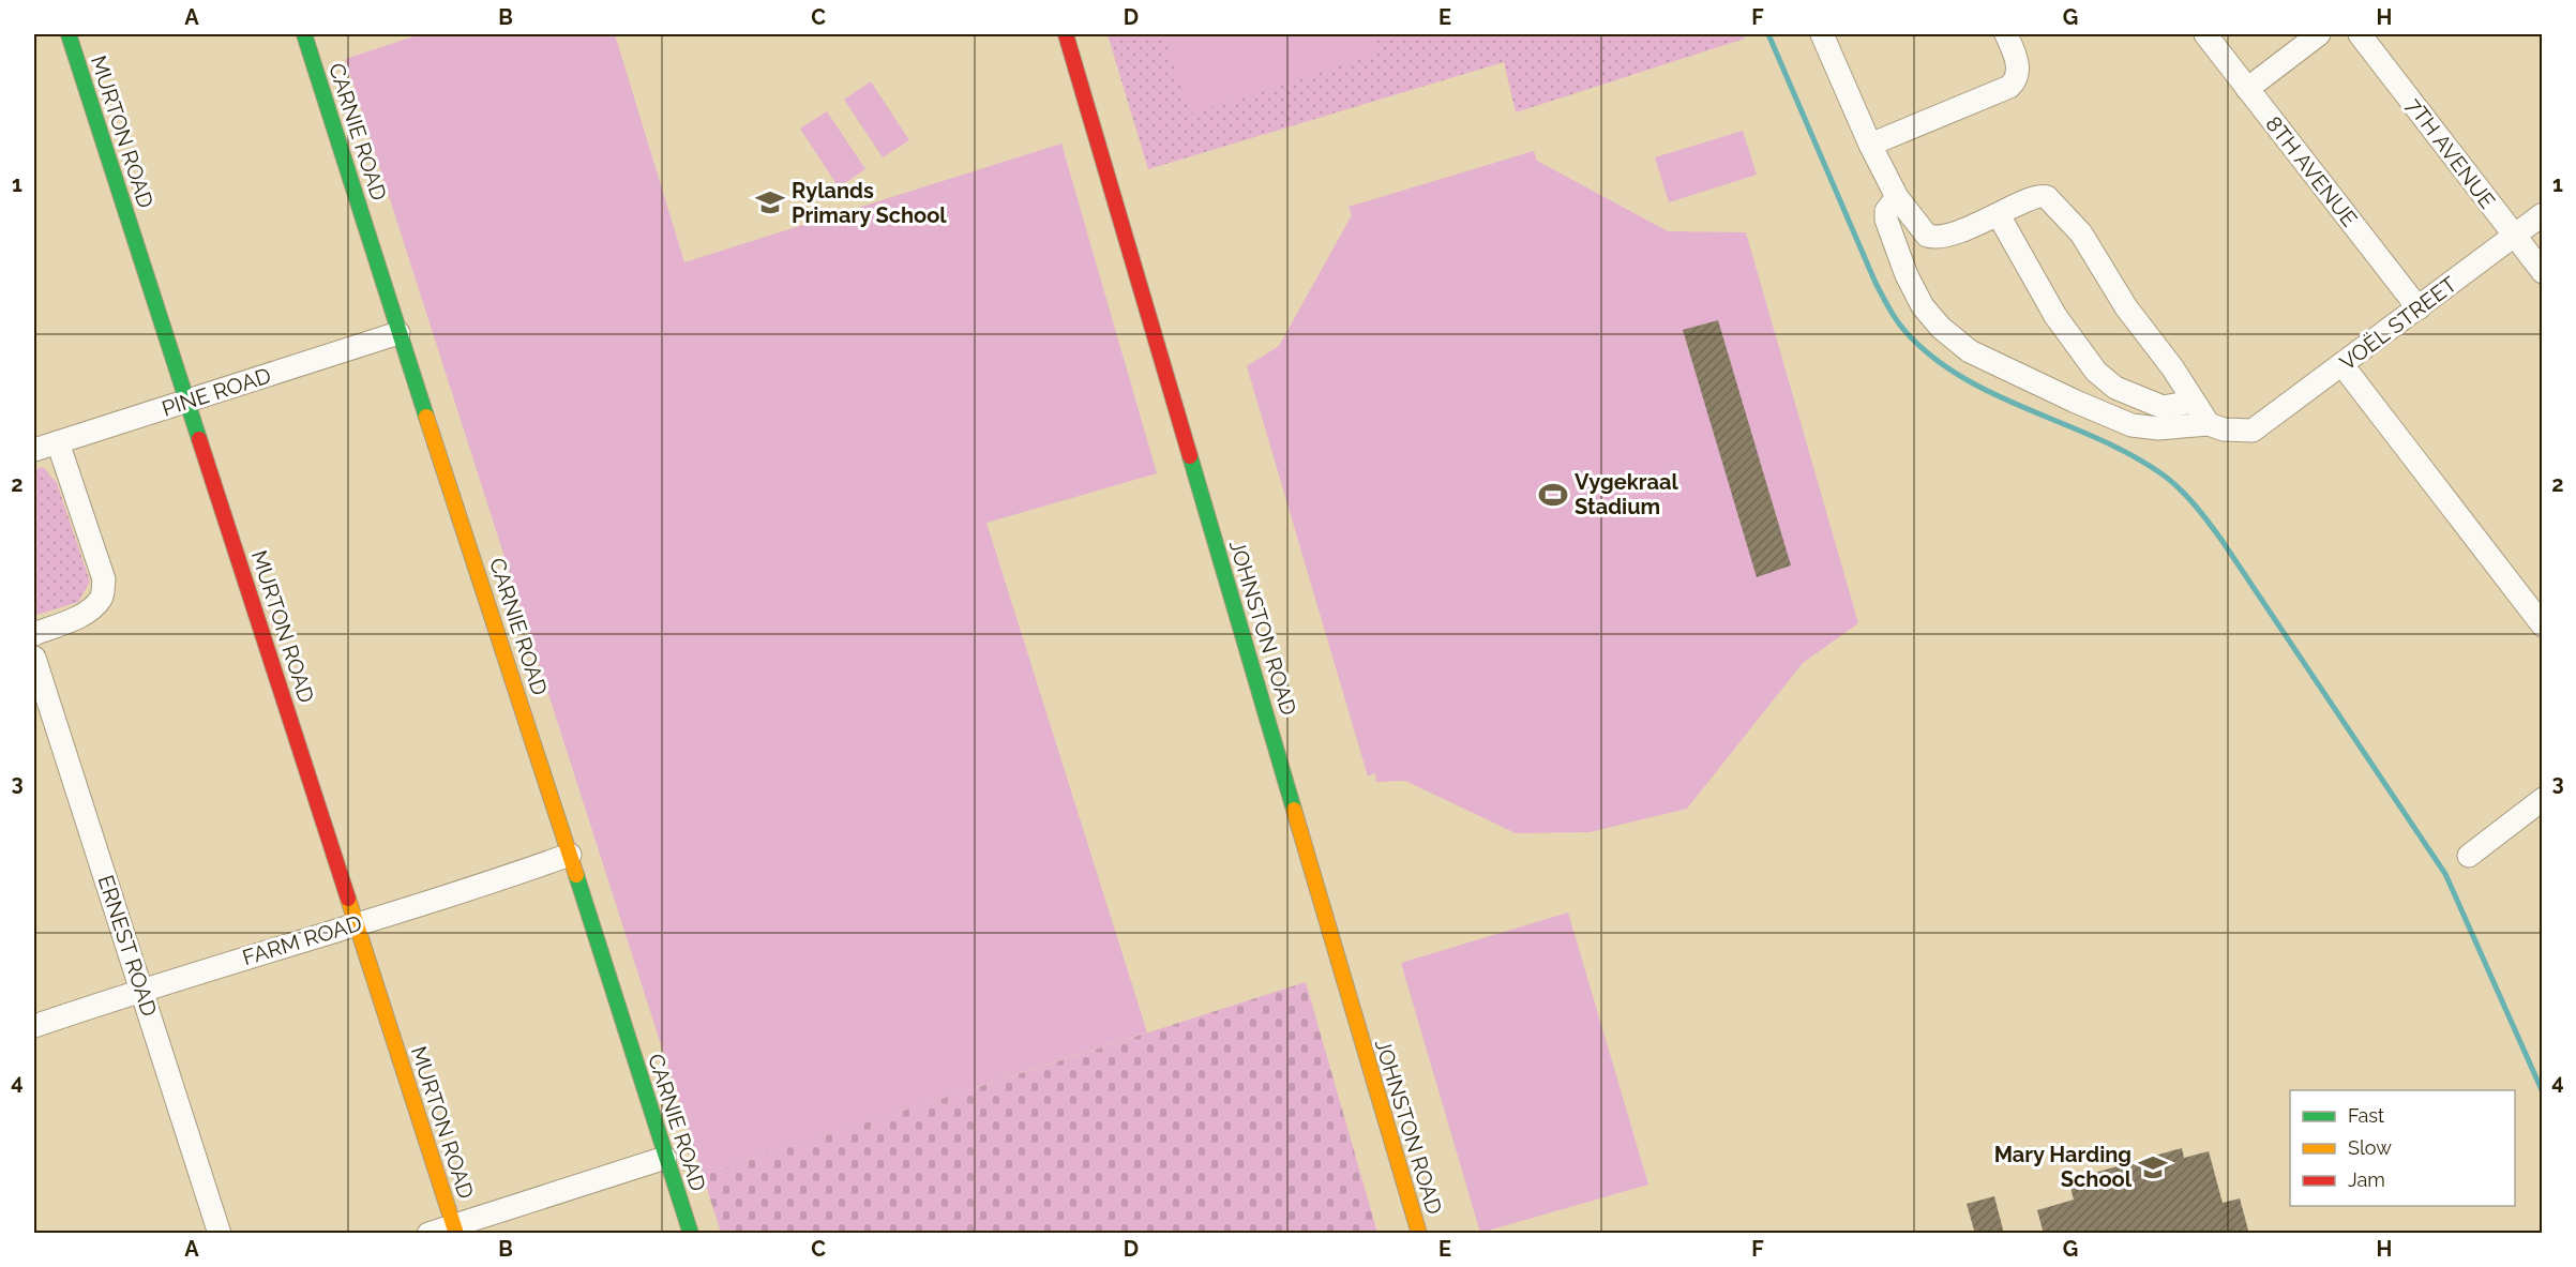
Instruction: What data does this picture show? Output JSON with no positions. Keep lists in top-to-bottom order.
{
  "streets": {
    "street": [
      "MURTON ROAD",
      "CARNIE ROAD",
      "7TH AVENUE",
      "8TH AVENUE",
      "VOËL STREET",
      "PINE ROAD",
      "JOHNSTON ROAD",
      "FARM ROAD",
      "ERNEST ROAD"
    ]
  },
  "crossings": [
    ["MURTON ROAD", "PINE ROAD"],
    ["MURTON ROAD", "FARM ROAD"],
    ["CARNIE ROAD", "PINE ROAD"],
    ["CARNIE ROAD", "FARM ROAD"],
    ["7TH AVENUE", "VOËL STREET"],
    ["8TH AVENUE", "VOËL STREET"],
    ["FARM ROAD", "ERNEST ROAD"]
  ],
  "places": {
    "school or university": ["Rylands Primary School", "Mary Harding School"],
    "sports": ["Vygekraal Stadium"]
  },
  "legend": ["Fast", "Slow", "Jam"],
  "grid": {
    "columns": [
      "A",
      "B",
      "C",
      "D",
      "E",
      "F",
      "G",
      "H"
    ],
    "rows": [
      "1",
      "2",
      "3",
      "4"
    ]
  }
}
